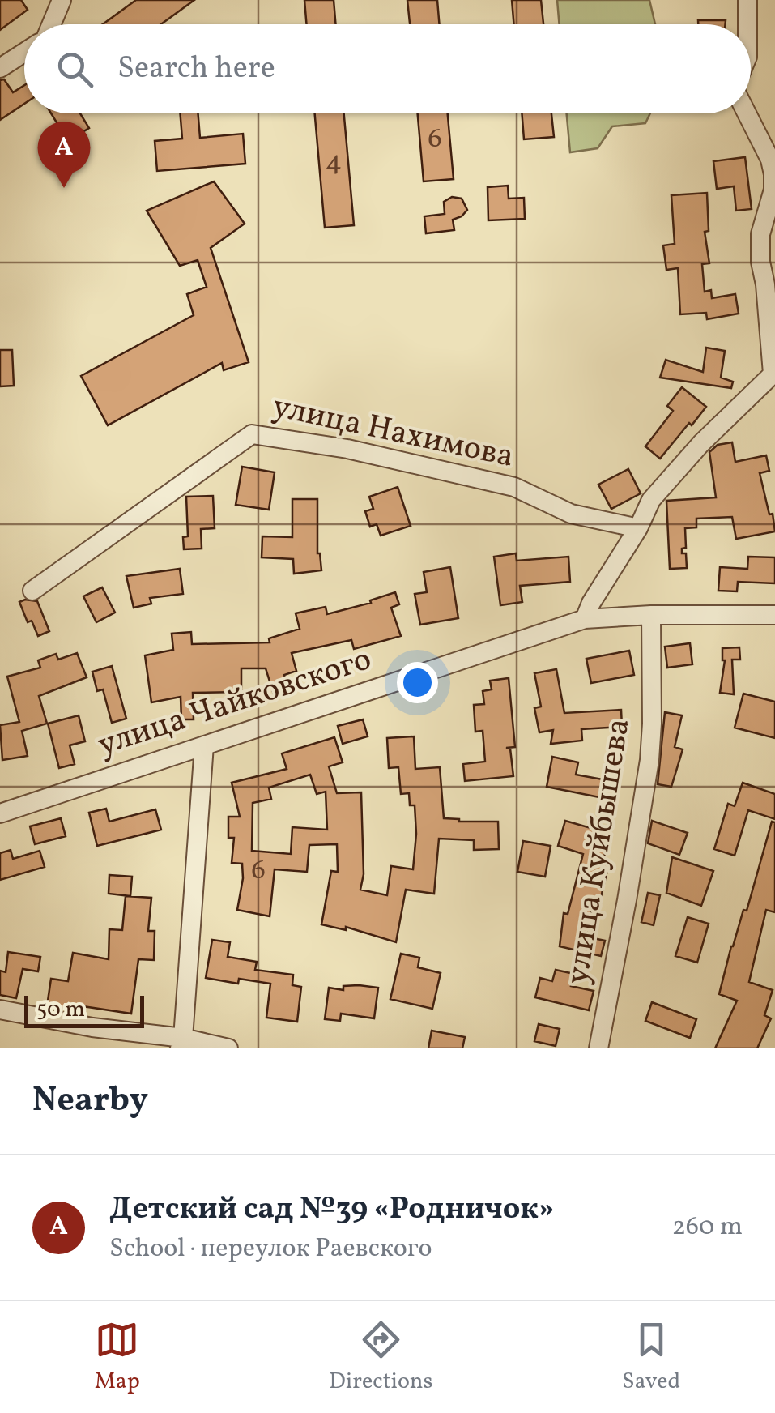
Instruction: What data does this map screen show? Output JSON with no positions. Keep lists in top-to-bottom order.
{
  "streets": {
    "street": ["улица Нахимова", "улица Чайковского", "улица Куйбышева"]
  },
  "crossings": [
    ["улица Чайковского", "улица Куйбышева"]
  ],
  "house_numbers": ["6", "4", "6"],
  "scale_bar": "50 m",
  "page": {
    "search": "Search here",
    "pins": "A",
    "scale": "50 m",
    "heading": "Nearby",
    "list": [
      {
        "mark": "A",
        "name": "Детский сад №39 «Родничок»",
        "note": "School · переулок Раевского",
        "value": "260 m"
      }
    ],
    "nav": ["Map", "Directions", "Saved"]
  }
}
